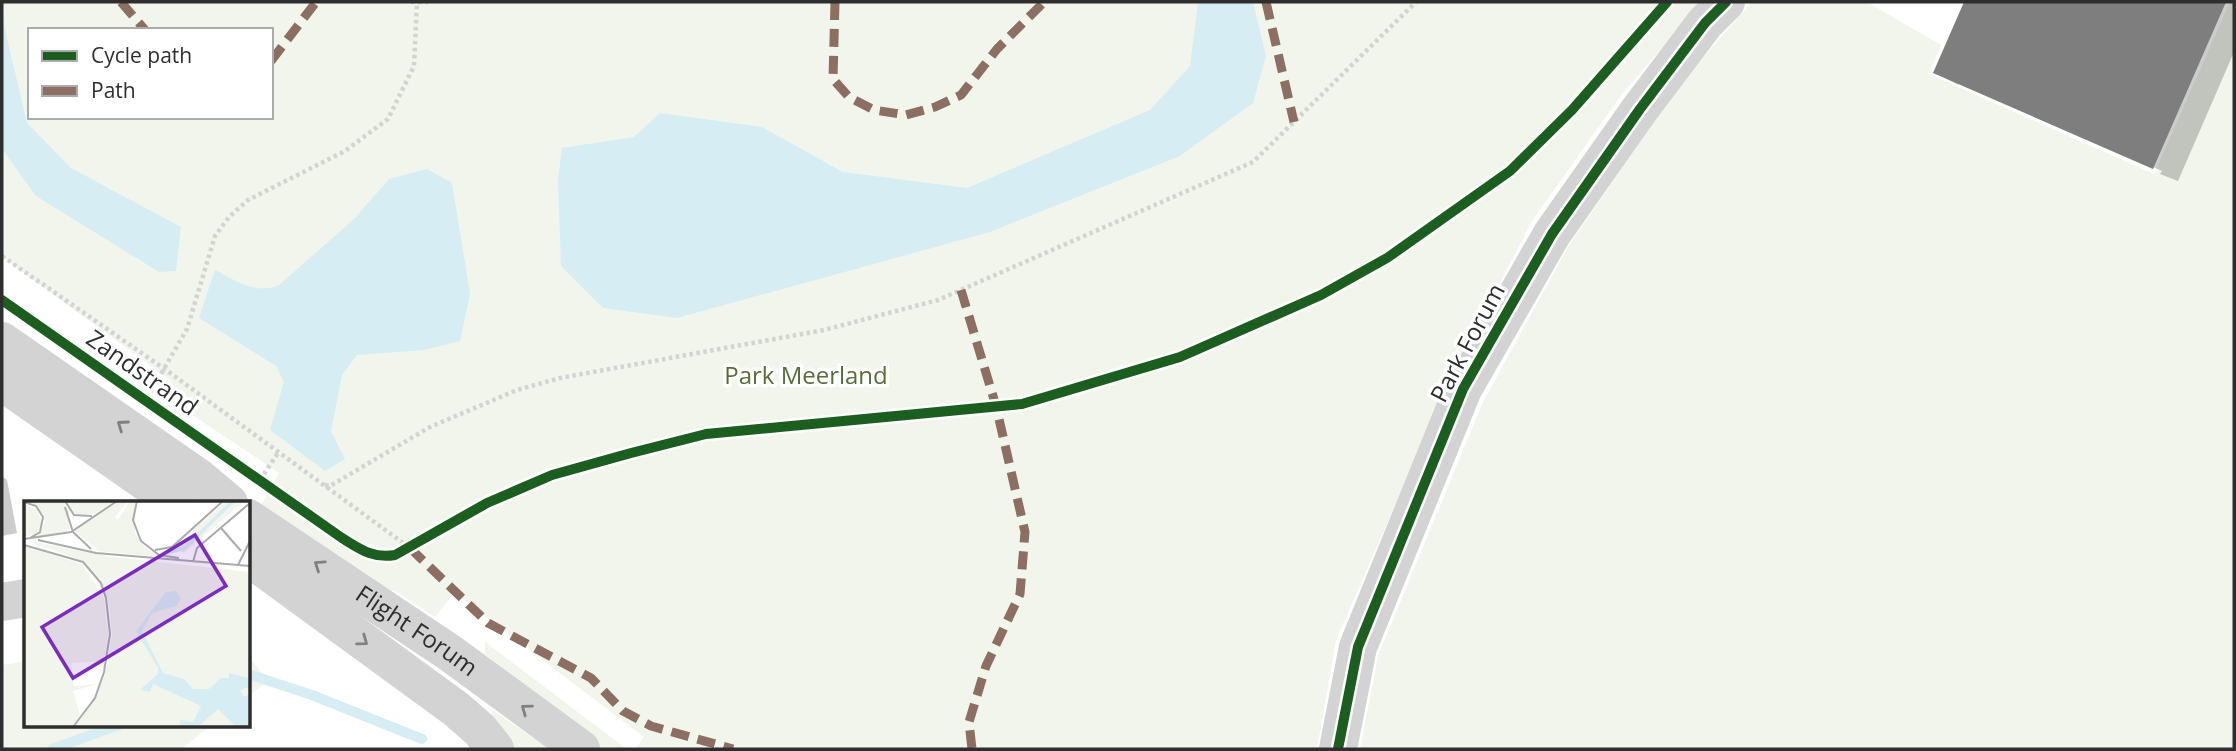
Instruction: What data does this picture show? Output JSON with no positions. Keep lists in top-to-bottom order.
{
  "streets": {
    "street": ["Park Forum", "Flight Forum"],
    "cycle path": ["Zandstrand"]
  },
  "parks": ["Park Meerland"],
  "legend": ["Cycle path", "Path"]
}
